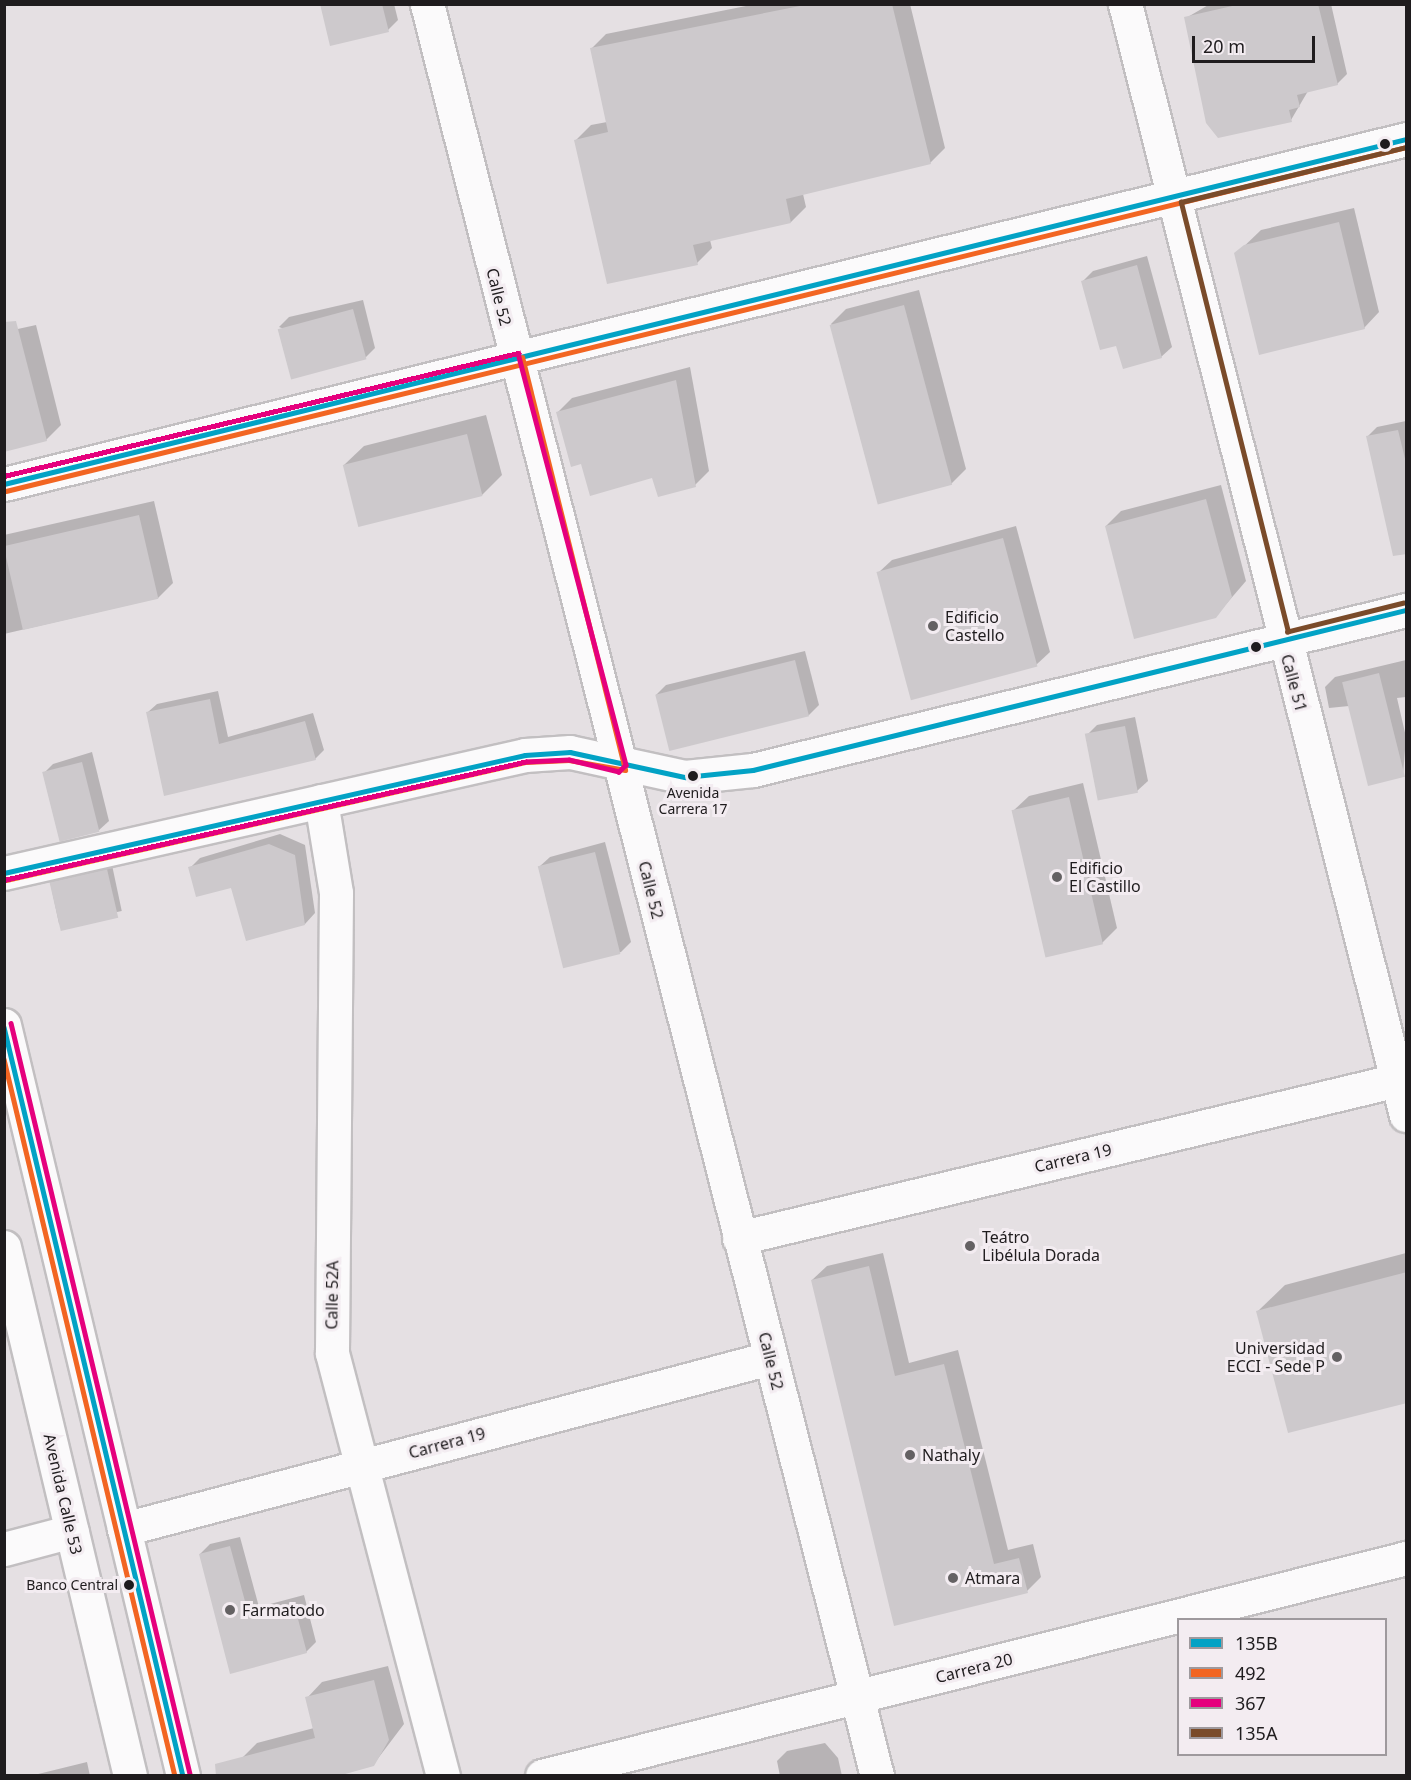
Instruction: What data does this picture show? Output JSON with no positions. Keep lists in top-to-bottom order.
{
  "streets": {
    "street": [
      "Calle 52",
      "Calle 51",
      "Carrera 19",
      "Calle 52A",
      "Avenida Calle 53",
      "Carrera 20"
    ]
  },
  "crossings": [
    ["Calle 52", "Carrera 19"],
    ["Calle 52", "Carrera 20"],
    ["Calle 51", "Carrera 19"],
    ["Carrera 19", "Calle 52A"]
  ],
  "places": [
    "Edificio Castello",
    "Avenida Carrera 17",
    "Edificio El Castillo",
    "Teátro Libélula Dorada",
    "Universidad ECCI - Sede P",
    "Nathaly",
    "Atmara",
    "Banco Central",
    "Farmatodo"
  ],
  "lines": [
    "transit line 135B",
    "transit line 492",
    "transit line 135A",
    "transit line 367"
  ],
  "legend": [
    "135B",
    "492",
    "367",
    "135A"
  ],
  "scale_bar": "20 m"
}
